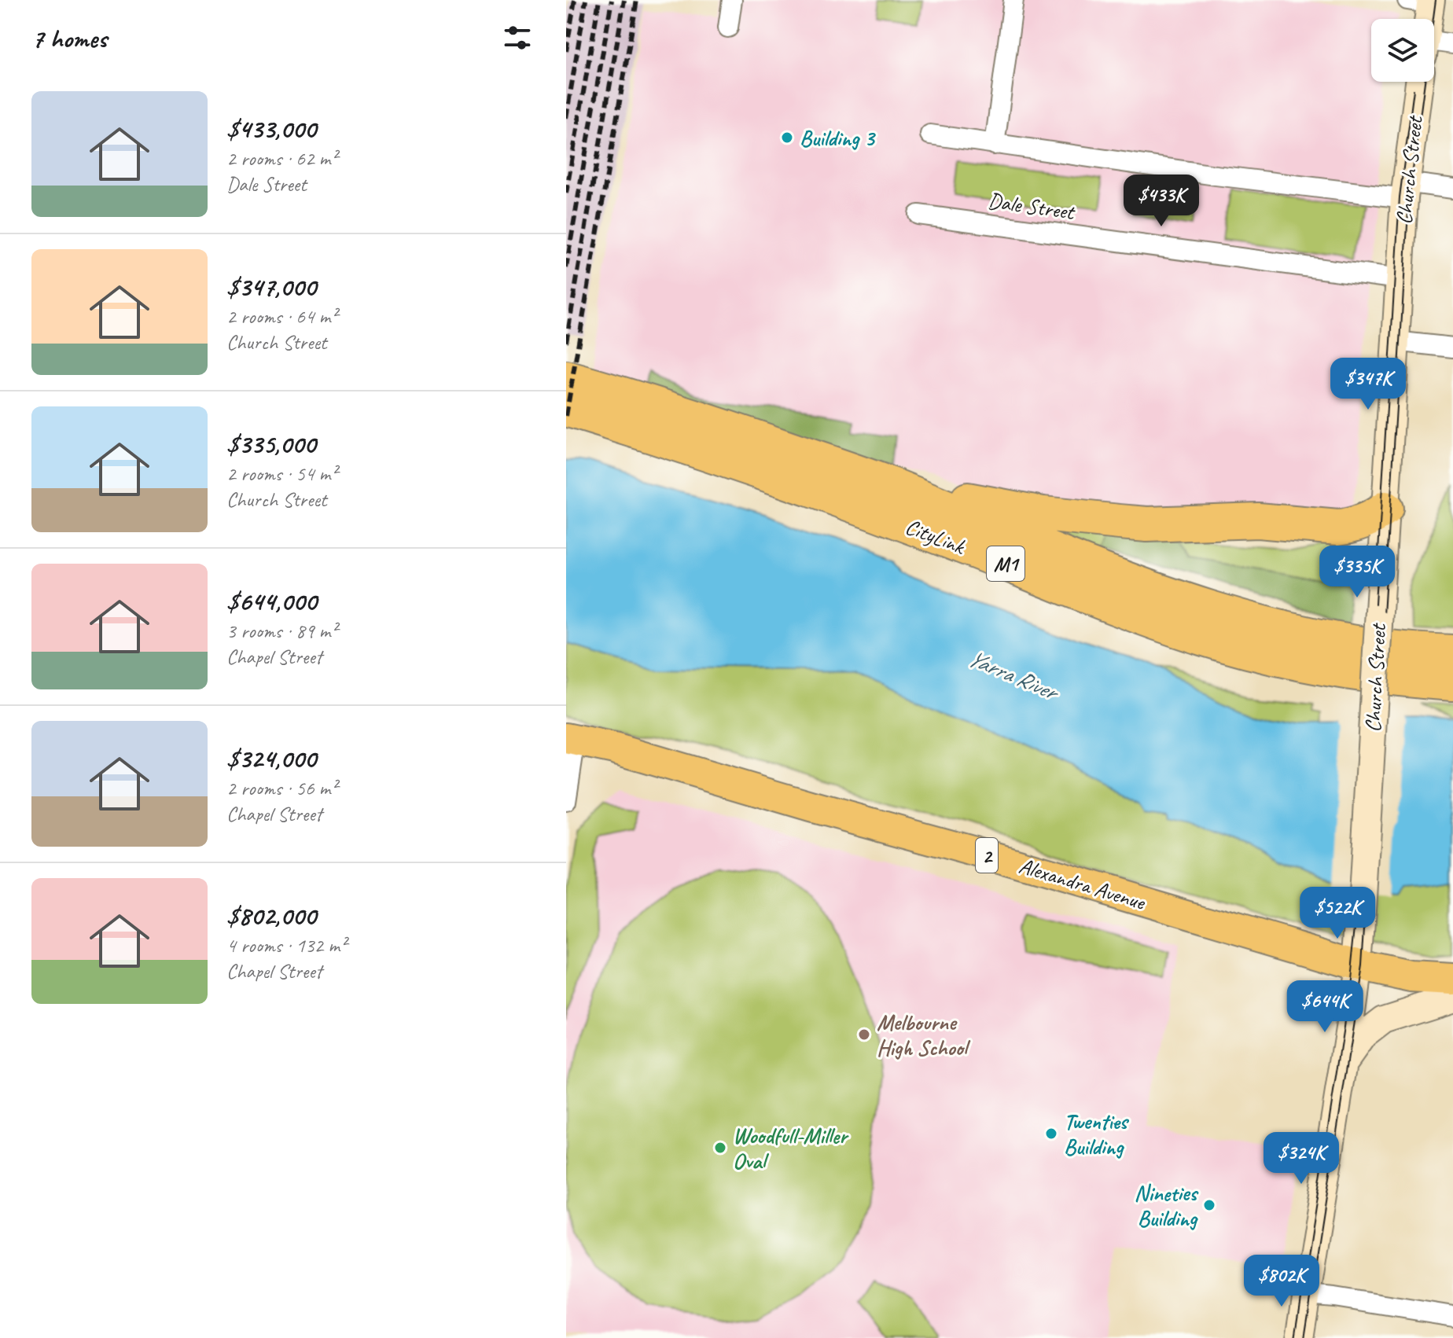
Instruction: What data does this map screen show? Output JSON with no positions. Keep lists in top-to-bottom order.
{
  "streets": {
    "highway": ["CityLink", "M1"],
    "main road": ["Church Street", "2", "Alexandra Avenue"],
    "street": ["Dale Street"]
  },
  "crossings": [
    ["Church Street", "Dale Street"],
    ["Church Street", "Alexandra Avenue"]
  ],
  "water": ["Yarra River"],
  "places": [
    "Building 3",
    "Melbourne High School",
    "Twenties Building",
    "Woodfull-Miller Oval",
    "Nineties Building"
  ],
  "page": {
    "heading": "7 homes",
    "list": [
      {
        "name": "$433,000",
        "note": "2 rooms · 62 m² · Dale Street"
      },
      {
        "name": "$347,000",
        "note": "2 rooms · 64 m² · Church Street"
      },
      {
        "name": "$335,000",
        "note": "2 rooms · 54 m² · Church Street"
      },
      {
        "name": "$644,000",
        "note": "3 rooms · 89 m² · Chapel Street"
      },
      {
        "name": "$324,000",
        "note": "2 rooms · 56 m² · Chapel Street"
      },
      {
        "name": "$802,000",
        "note": "4 rooms · 132 m² · Chapel Street"
      }
    ],
    "price": [
      "$433K",
      "$347K",
      "$335K",
      "$522K",
      "$644K",
      "$324K",
      "$802K"
    ]
  }
}
